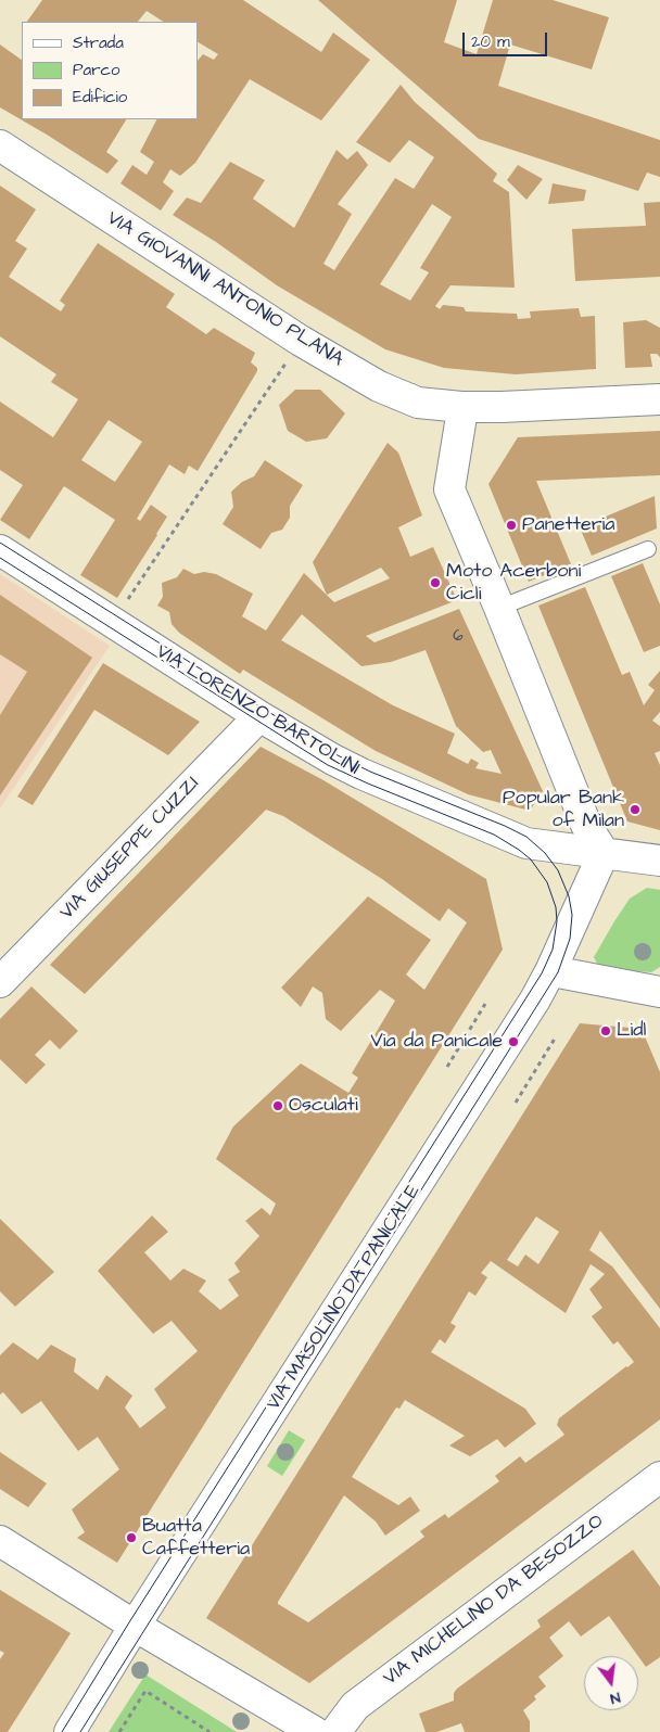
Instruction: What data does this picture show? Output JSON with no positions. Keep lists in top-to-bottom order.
{
  "streets": {
    "street": [
      "VIA GIOVANNI ANTONIO PLANA",
      "VIA LORENZO BARTOLINI",
      "VIA GIUSEPPE CUZZI",
      "VIA MASOLINO DA PANICALE",
      "VIA MICHELINO DA BESOZZO"
    ]
  },
  "crossings": [
    ["VIA LORENZO BARTOLINI", "VIA GIUSEPPE CUZZI"],
    ["VIA LORENZO BARTOLINI", "VIA MASOLINO DA PANICALE"]
  ],
  "places": [
    "Panetteria",
    "Moto Acerboni Cicli",
    "Popular Bank of Milan",
    "Lidl",
    "Via da Panicale",
    "Osculati",
    "Buatta Caffetteria"
  ],
  "house_numbers": ["6"],
  "legend": ["Strada", "Parco", "Edificio"],
  "scale_bar": "20 m",
  "north": "bottom"
}
